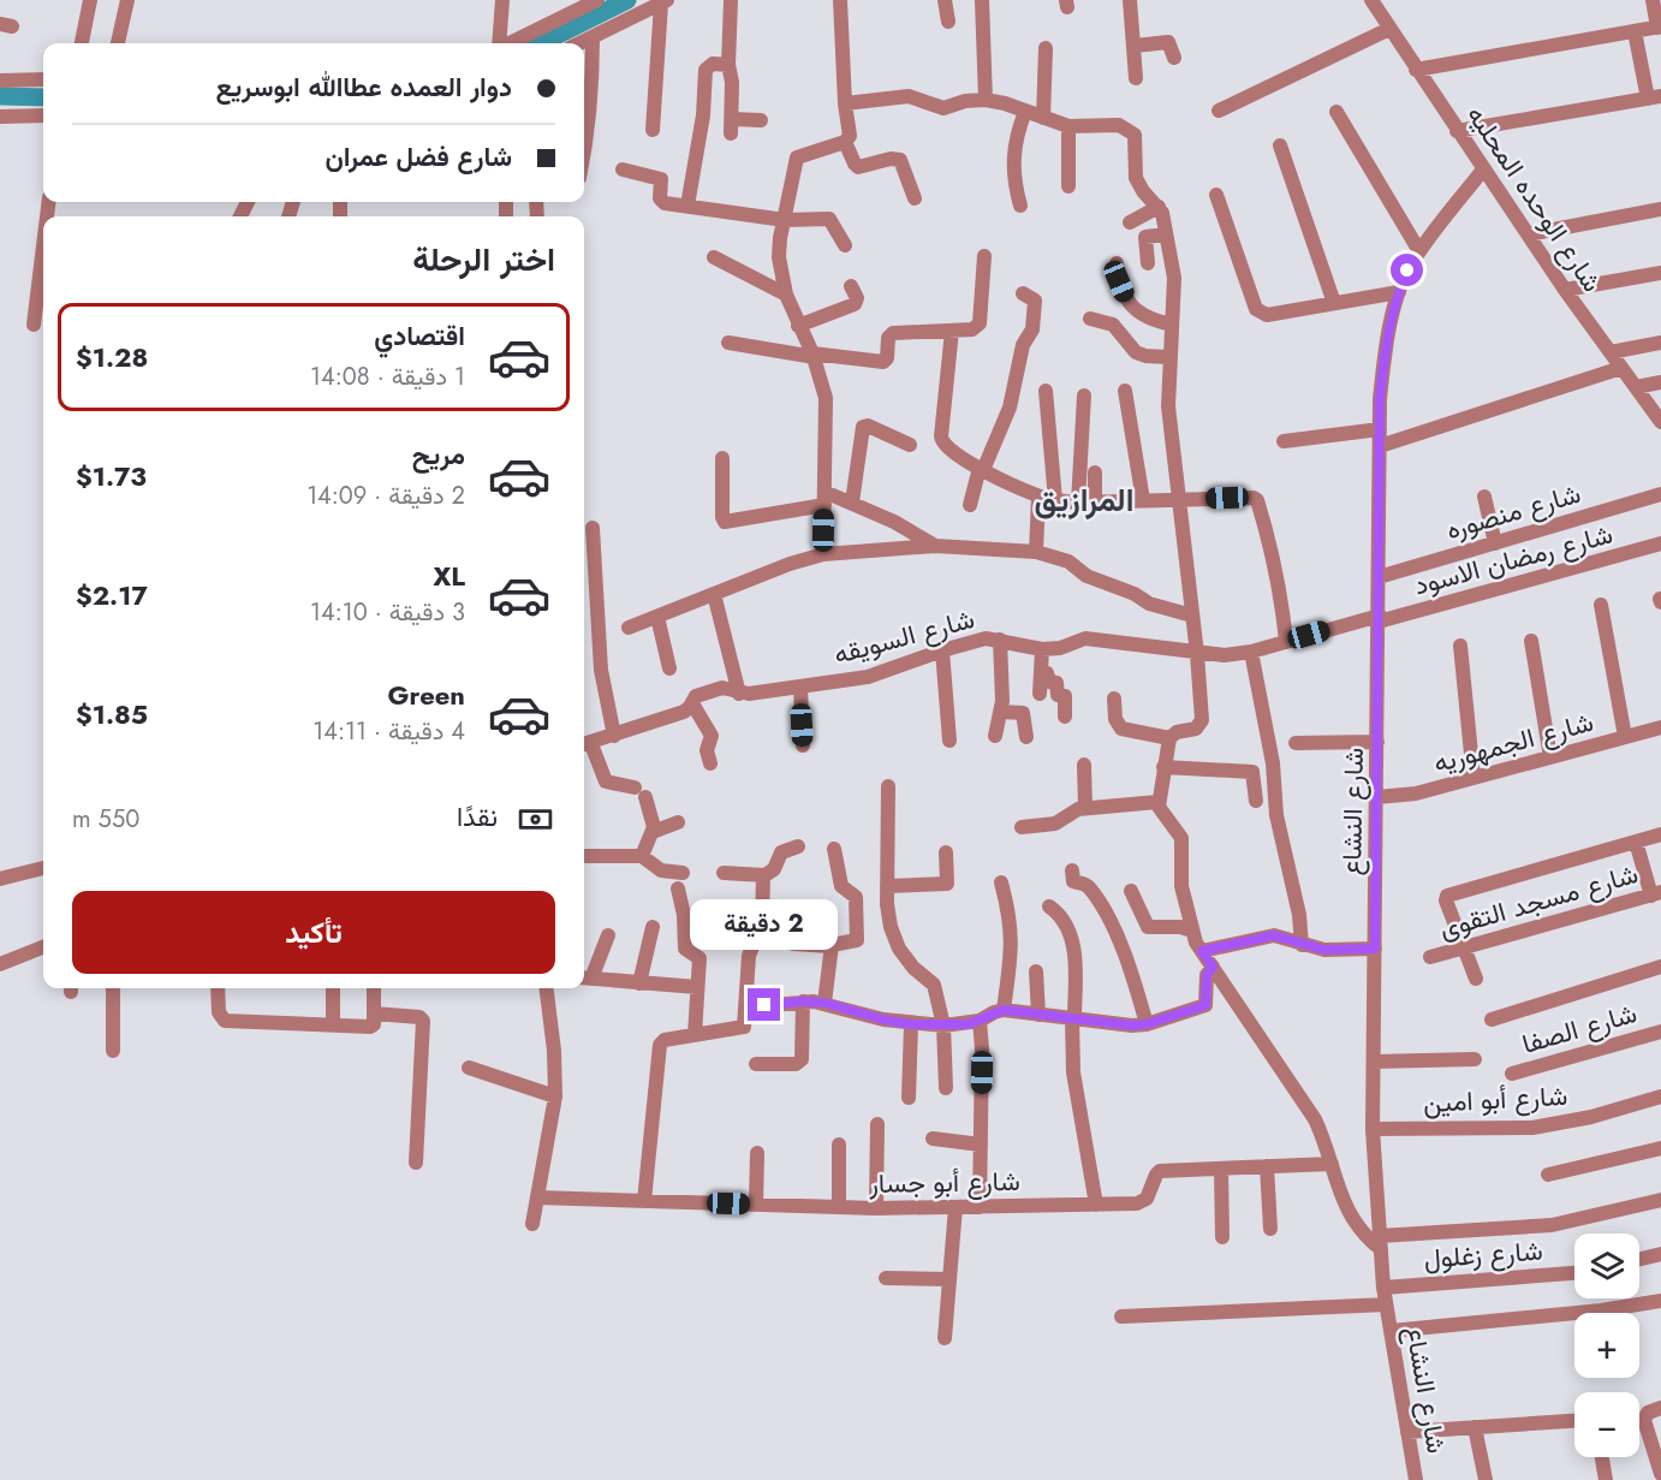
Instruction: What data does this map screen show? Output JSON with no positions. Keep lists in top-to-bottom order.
{
  "streets": {
    "street": [
      "شارع الوحده المحليه",
      "شارع منصوره",
      "شارع رمضان الاسود",
      "شارع السويقه",
      "شارع الجمهوريه",
      "شارع النشاع",
      "شارع مسجد التقوى",
      "شارع الصفا",
      "شارع أبو امين",
      "شارع أبو جسار",
      "شارع زغلول"
    ]
  },
  "crossings": [
    ["شارع الوحده المحليه", "شارع النشاع"],
    ["شارع منصوره", "شارع النشاع"],
    ["شارع رمضان الاسود", "شارع السويقه"],
    ["شارع رمضان الاسود", "شارع النشاع"],
    ["شارع السويقه", "شارع النشاع"],
    ["شارع الجمهوريه", "شارع النشاع"],
    ["شارع النشاع", "شارع أبو امين"],
    ["شارع النشاع", "شارع زغلول"]
  ],
  "districts": ["المرازيق"],
  "page": {
    "banner": ["دوار العمده عطاالله ابوسريع", "شارع فضل عمران"],
    "heading": "اختر الرحلة",
    "list": [
      {
        "name": "اقتصادي",
        "note": "1 دقيقة · 14:08",
        "value": "$1.28"
      },
      {
        "name": "مريح",
        "note": "2 دقيقة · 14:09",
        "value": "$1.73"
      },
      {
        "name": "XL",
        "note": "3 دقيقة · 14:10",
        "value": "$2.17"
      },
      {
        "name": "Green",
        "note": "4 دقيقة · 14:11",
        "value": "$1.85"
      }
    ],
    "pay": ["نقدًا", "550 m"],
    "buttons": "تأكيد",
    "bubble": "2 دقيقة",
    "map_buttons": ["+", "−"]
  }
}
